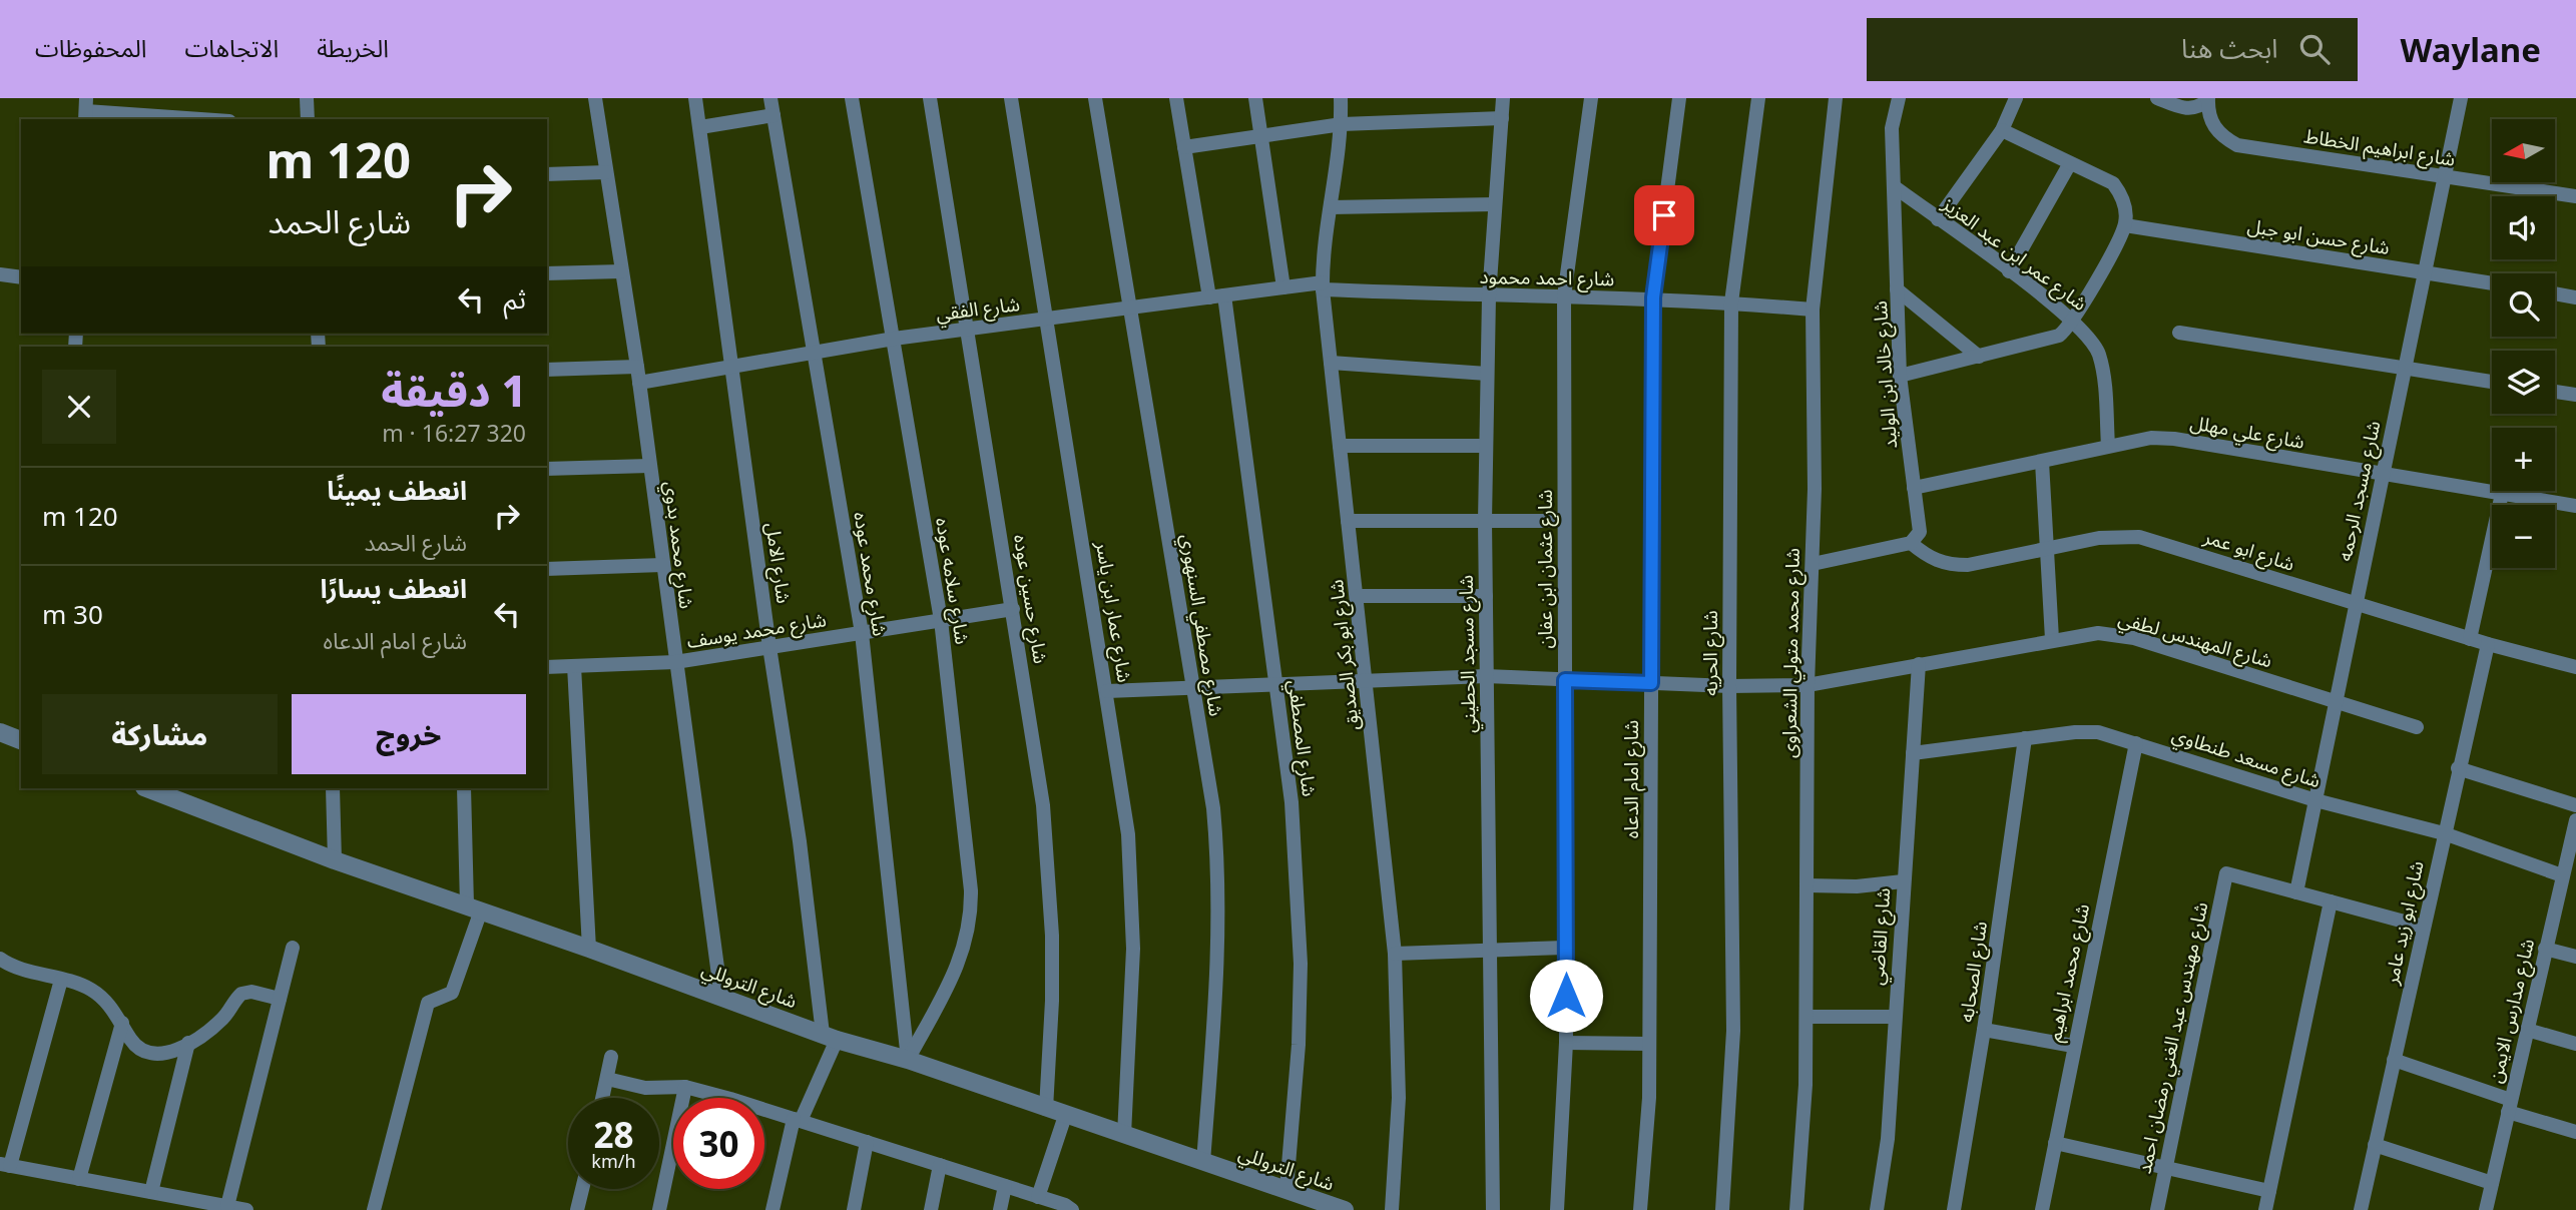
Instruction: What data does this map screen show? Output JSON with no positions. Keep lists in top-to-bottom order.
{
  "streets": {
    "street": [
      "شارع ابراهيم الخطاط",
      "شارع حسن ابو جبل",
      "شارع عمر ابن عبد العزيز",
      "شارع احمد محمود",
      "شارع الفقي",
      "شارع خالد ابن الوليد",
      "شارع علي مهلل",
      "شارع مسجد الرحمه",
      "شارع محمد بدوي",
      "شارع ابو عمر",
      "شارع الامل",
      "شارع عثمان ابن عفان",
      "شارع محمد عوده",
      "شارع سلامه عوده",
      "شارع حسين عوده",
      "شارع عمار ابن ياسر",
      "شارع مصطفي السنهوري",
      "شارع محمد يوسف",
      "شارع المهندس لطفي",
      "شارع الحريه",
      "شارع محمد متولي الشعراوى",
      "شارع مسجد الحطيني",
      "شارع ابو بكر الصديق",
      "شارع المصطفي",
      "شارع مسعد طنطاوي",
      "شارع امام الدعاه",
      "شارع ابو زيد عامر",
      "شارع القاضي",
      "شارع الصحابه",
      "شارع محمد ابراهيم",
      "شارع التروللي",
      "شارع مدارس الايمن",
      "شارع مهندس عبد الغني رمضان احمد"
    ]
  },
  "crossings": [
    ["شارع ابراهيم الخطاط", "شارع مسجد الرحمه"],
    ["شارع حسن ابو جبل", "شارع مسجد الرحمه"],
    ["شارع عمر ابن عبد العزيز", "شارع خالد ابن الوليد"],
    ["شارع عمر ابن عبد العزيز", "شارع علي مهلل"],
    ["شارع احمد محمود", "شارع الفقي"],
    ["شارع احمد محمود", "شارع عثمان ابن عفان"],
    ["شارع احمد محمود", "شارع الحريه"],
    ["شارع احمد محمود", "شارع محمد متولي الشعراوى"],
    ["شارع احمد محمود", "شارع مسجد الحطيني"],
    ["شارع احمد محمود", "شارع ابو بكر الصديق"],
    ["شارع احمد محمود", "شارع امام الدعاه"],
    ["شارع الفقي", "شارع محمد بدوي"],
    ["شارع الفقي", "شارع الامل"],
    ["شارع الفقي", "شارع محمد عوده"],
    ["شارع الفقي", "شارع سلامه عوده"],
    ["شارع الفقي", "شارع حسين عوده"],
    ["شارع الفقي", "شارع عمار ابن ياسر"],
    ["شارع الفقي", "شارع مصطفي السنهوري"],
    ["شارع الفقي", "شارع ابو بكر الصديق"],
    ["شارع الفقي", "شارع المصطفي"],
    ["شارع خالد ابن الوليد", "شارع علي مهلل"],
    ["شارع خالد ابن الوليد", "شارع ابو عمر"],
    ["شارع علي مهلل", "شارع مسجد الرحمه"],
    ["شارع مسجد الرحمه", "شارع ابو عمر"],
    ["شارع مسجد الرحمه", "شارع المهندس لطفي"],
    ["شارع مسجد الرحمه", "شارع مسعد طنطاوي"],
    ["شارع مسجد الرحمه", "شارع مهندس عبد الغني رمضان احمد"],
    ["شارع محمد بدوي", "شارع محمد يوسف"],
    ["شارع محمد بدوي", "شارع التروللي"],
    ["شارع ابو عمر", "شارع ابو زيد عامر"],
    ["شارع الامل", "شارع محمد يوسف"],
    ["شارع الامل", "شارع التروللي"],
    ["شارع عثمان ابن عفان", "شارع المهندس لطفي"],
    ["شارع محمد عوده", "شارع سلامه عوده"],
    ["شارع محمد عوده", "شارع محمد يوسف"],
    ["شارع محمد عوده", "شارع التروللي"],
    ["شارع سلامه عوده", "شارع محمد يوسف"],
    ["شارع سلامه عوده", "شارع التروللي"],
    ["شارع حسين عوده", "شارع محمد يوسف"],
    ["شارع حسين عوده", "شارع التروللي"],
    ["شارع عمار ابن ياسر", "شارع المهندس لطفي"],
    ["شارع عمار ابن ياسر", "شارع التروللي"],
    ["شارع مصطفي السنهوري", "شارع المهندس لطفي"],
    ["شارع مصطفي السنهوري", "شارع التروللي"],
    ["شارع المهندس لطفي", "شارع الحريه"],
    ["شارع المهندس لطفي", "شارع محمد متولي الشعراوى"],
    ["شارع المهندس لطفي", "شارع مسجد الحطيني"],
    ["شارع المهندس لطفي", "شارع ابو بكر الصديق"],
    ["شارع المهندس لطفي", "شارع المصطفي"],
    ["شارع المهندس لطفي", "شارع امام الدعاه"],
    ["شارع المهندس لطفي", "شارع القاضي"],
    ["شارع المصطفي", "شارع التروللي"],
    ["شارع مسعد طنطاوي", "شارع ابو زيد عامر"],
    ["شارع مسعد طنطاوي", "شارع القاضي"],
    ["شارع مسعد طنطاوي", "شارع الصحابه"],
    ["شارع مسعد طنطاوي", "شارع محمد ابراهيم"],
    ["شارع مسعد طنطاوي", "شارع مدارس الايمن"]
  ],
  "north": "left",
  "page": {
    "header": "Waylane",
    "search": "ابحث هنا",
    "nav": ["الخريطة", "الاتجاهات", "المحفوظات"],
    "map_buttons": ["+", "−"],
    "turn": ["120 m", "شارع الحمد"],
    "then": "ثم",
    "heading": ["1 دقيقة", "320 m · 16:27"],
    "list": [
      {
        "name": "انعطف يمينًا",
        "note": "شارع الحمد",
        "value": "120 m"
      },
      {
        "name": "انعطف يسارًا",
        "note": "شارع امام الدعاه",
        "value": "30 m"
      }
    ],
    "buttons": ["خروج", "مشاركة"],
    "speed": "28 km/h",
    "limit": "30"
  }
}
